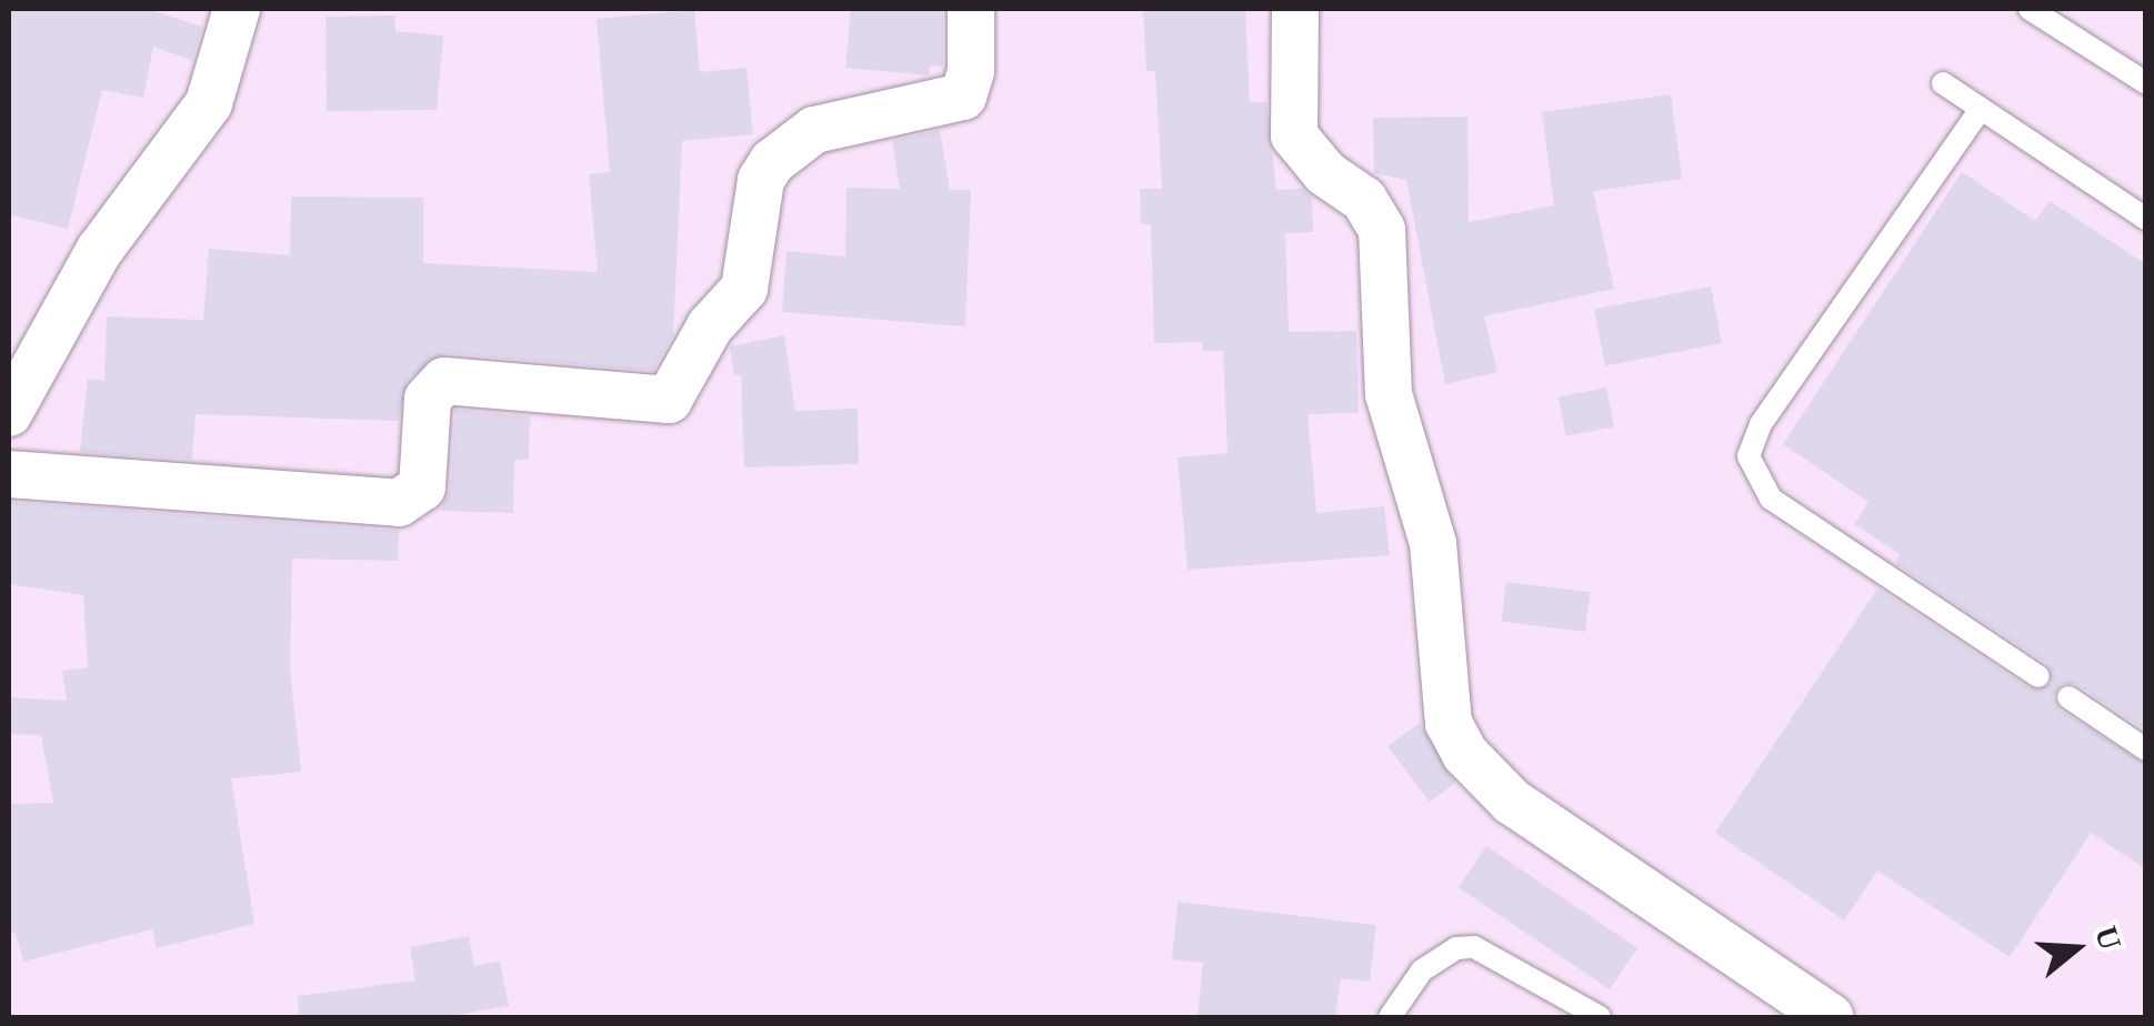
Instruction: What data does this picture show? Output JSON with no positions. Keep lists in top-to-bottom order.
{
  "north": "right"
}
